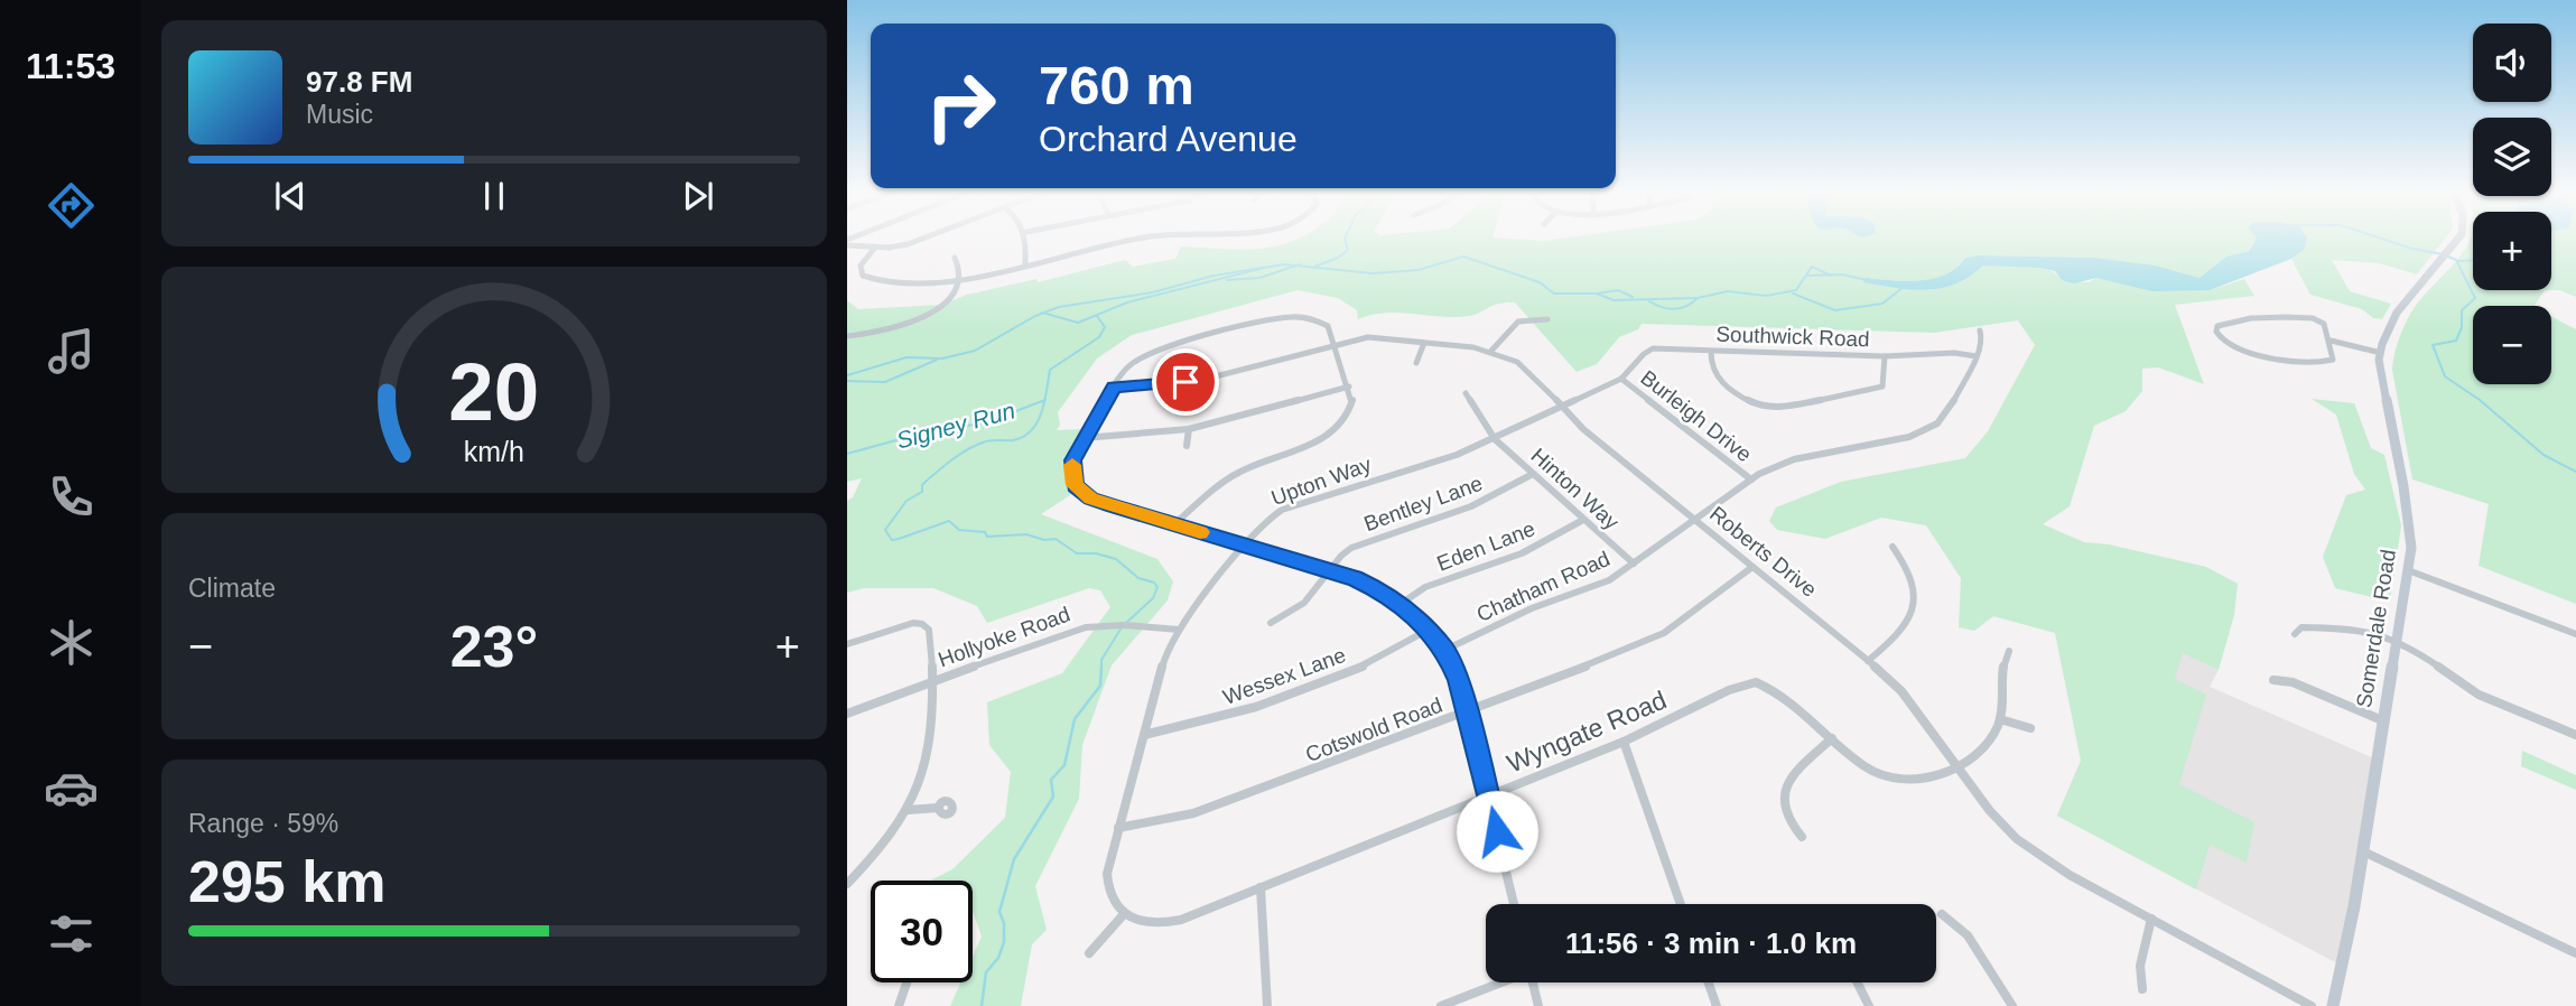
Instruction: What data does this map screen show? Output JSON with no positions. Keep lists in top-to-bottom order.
{
  "streets": {
    "main road": ["Somerdale Road"],
    "street": [
      "Southwick Road",
      "Burleigh Drive",
      "Upton Way",
      "Hinton Way",
      "Bentley Lane",
      "Eden Lane",
      "Roberts Drive",
      "Chatham Road",
      "Hollyoke Road",
      "Wessex Lane",
      "Cotswold Road",
      "Wyngate Road"
    ]
  },
  "crossings": [
    ["Southwick Road", "Burleigh Drive"],
    ["Southwick Road", "Upton Way"],
    ["Southwick Road", "Chatham Road"],
    ["Burleigh Drive", "Upton Way"],
    ["Burleigh Drive", "Chatham Road"],
    ["Upton Way", "Hinton Way"],
    ["Upton Way", "Roberts Drive"],
    ["Upton Way", "Hollyoke Road"],
    ["Upton Way", "Wessex Lane"],
    ["Upton Way", "Cotswold Road"],
    ["Upton Way", "Wyngate Road"],
    ["Hinton Way", "Bentley Lane"],
    ["Hinton Way", "Eden Lane"],
    ["Hinton Way", "Chatham Road"],
    ["Roberts Drive", "Chatham Road"],
    ["Roberts Drive", "Cotswold Road"],
    ["Roberts Drive", "Wyngate Road"]
  ],
  "water": ["Signey Run"],
  "page": {
    "tabs": "11:53",
    "map_buttons": ["+", "−"],
    "turn": ["760 m", "Orchard Avenue"],
    "song": ["97.8 FM", "Music"],
    "tile": [
      "Climate",
      ["Range · 59%", "295 km"]
    ],
    "heat": ["−", "23°", "+"],
    "limit": "30",
    "trip": "11:56 · 3 min · 1.0 km",
    "gauge": ["20", "km/h"]
  }
}
